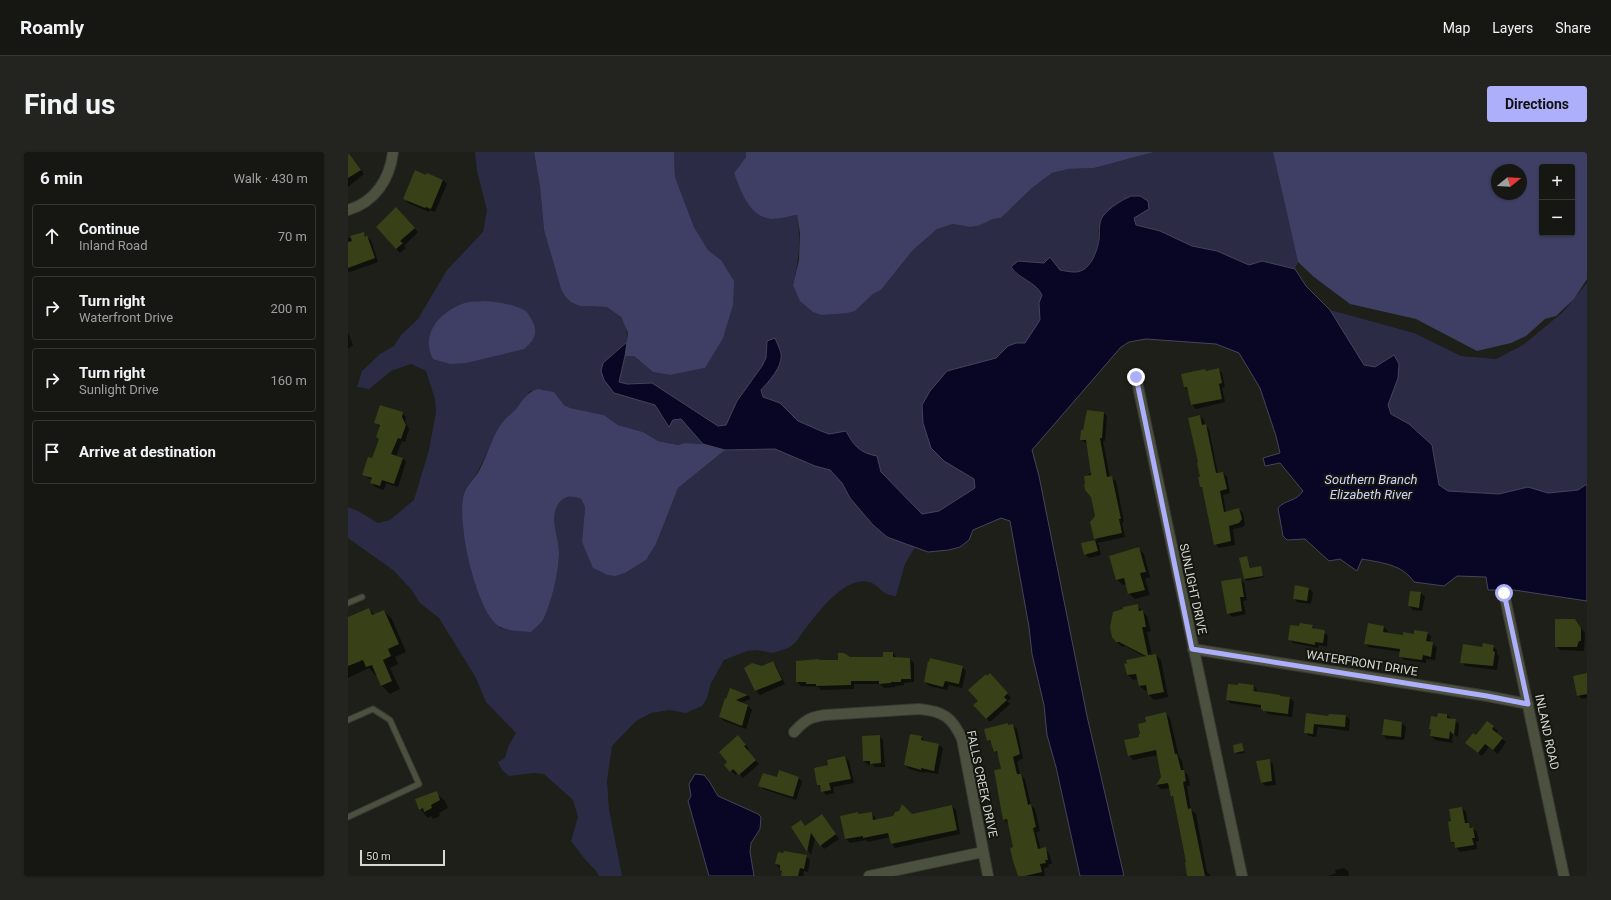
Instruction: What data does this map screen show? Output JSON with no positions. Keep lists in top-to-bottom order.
{
  "streets": {
    "street": [
      "SUNLIGHT DRIVE",
      "WATERFRONT DRIVE",
      "INLAND ROAD",
      "FALLS CREEK DRIVE"
    ]
  },
  "crossings": [
    ["SUNLIGHT DRIVE", "WATERFRONT DRIVE"],
    ["WATERFRONT DRIVE", "INLAND ROAD"]
  ],
  "water": ["Southern Branch Elizabeth River"],
  "scale_bar": "50 m",
  "north": "right",
  "page": {
    "header": "Roamly",
    "nav": ["Map", "Layers", "Share"],
    "buttons": "Directions",
    "title": "Find us",
    "heading": ["6 min", "Walk · 430 m"],
    "map_buttons": ["+", "−"],
    "list": [
      ["Continue", "Inland Road", "70 m"],
      ["Turn right", "Waterfront Drive", "200 m"],
      ["Turn right", "Sunlight Drive", "160 m"],
      "Arrive at destination"
    ],
    "scale": "50 m"
  }
}
